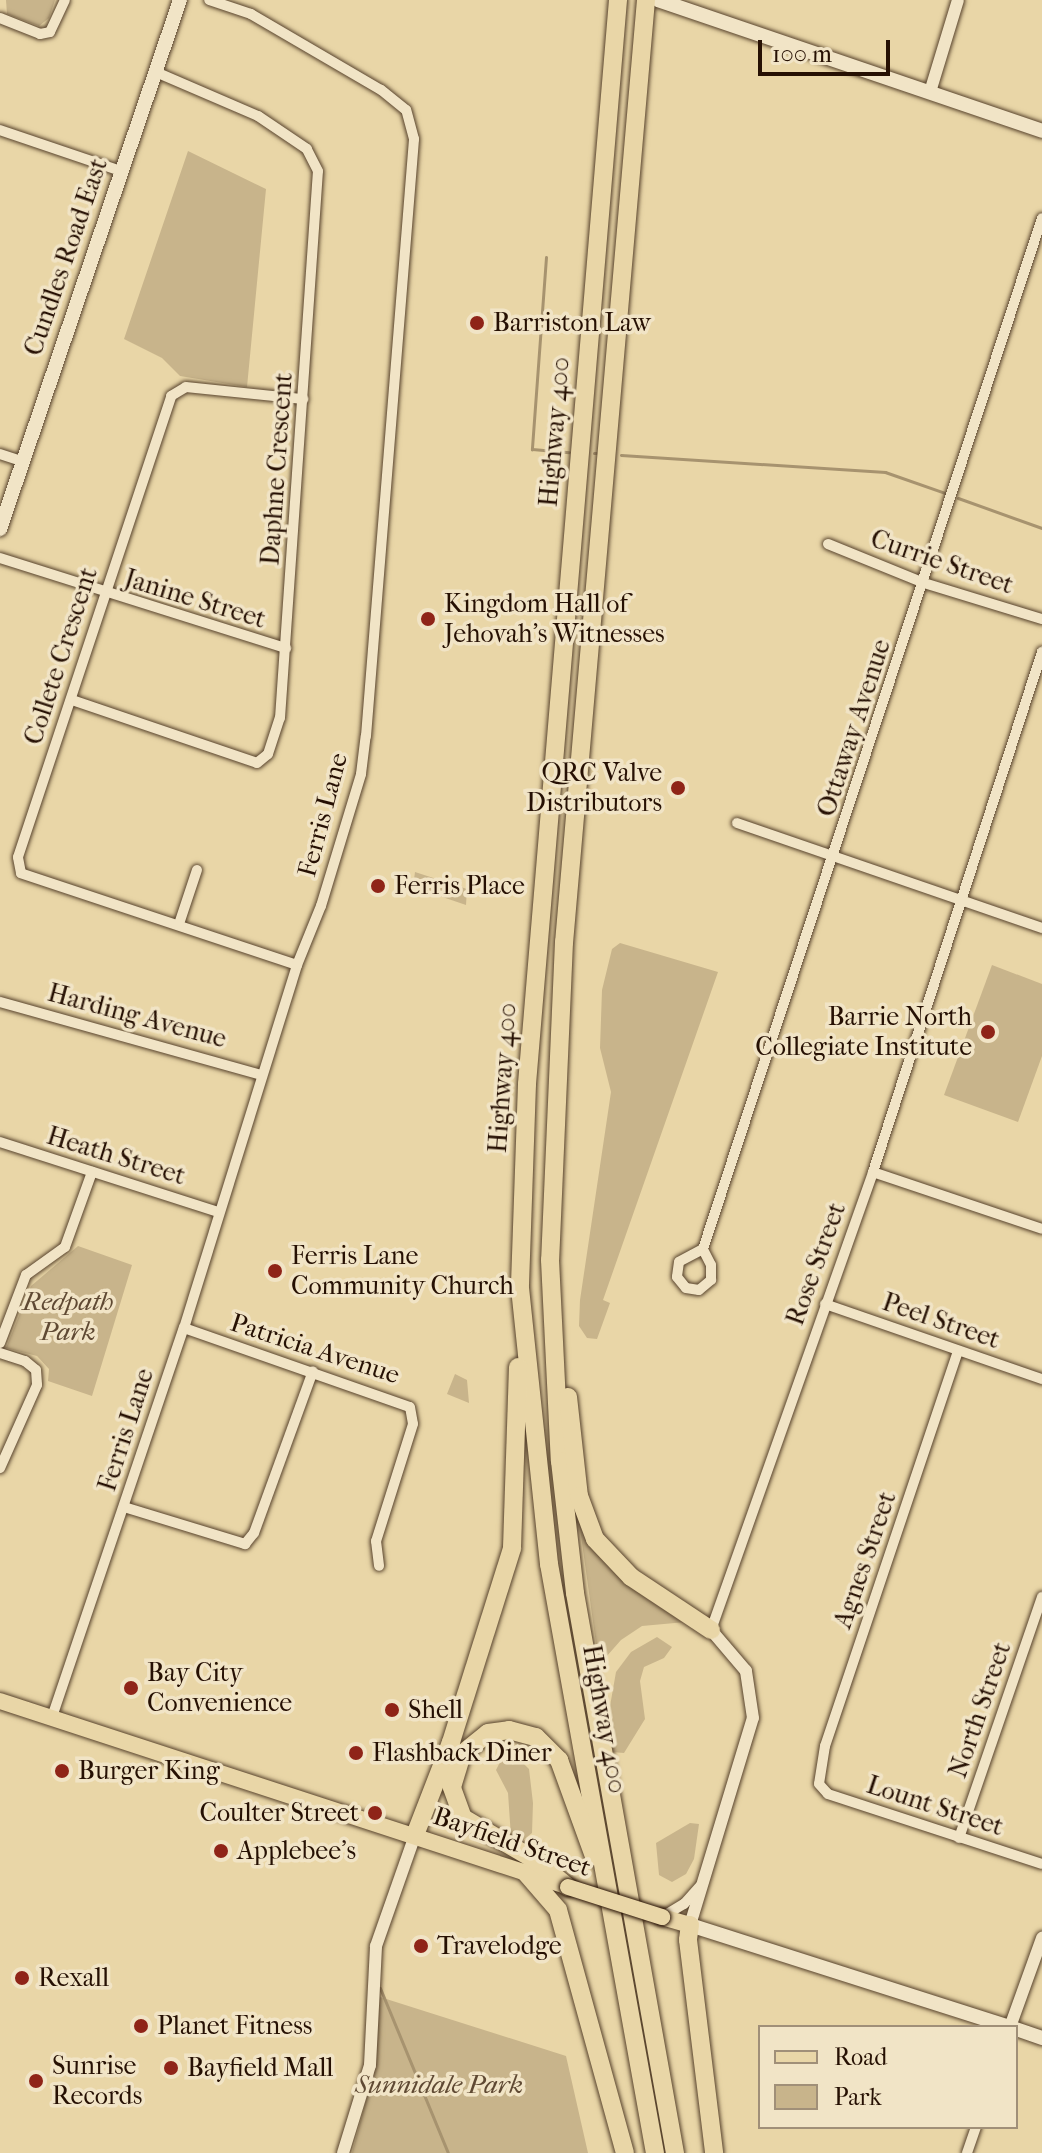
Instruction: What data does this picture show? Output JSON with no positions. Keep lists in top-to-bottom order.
{
  "streets": {
    "highway": ["Highway 400"],
    "main road": ["Cundles Road East", "Bayfield Street"],
    "street": [
      "Daphne Crescent",
      "Currie Street",
      "Janine Street",
      "Collete Crescent",
      "Ottaway Avenue",
      "Ferris Lane",
      "Harding Avenue",
      "Heath Street",
      "Rose Street",
      "Peel Street",
      "Patricia Avenue",
      "Agnes Street",
      "North Street",
      "Lount Street"
    ]
  },
  "crossings": [
    ["Cundles Road East", "Daphne Crescent"],
    ["Daphne Crescent", "Janine Street"],
    ["Daphne Crescent", "Collete Crescent"],
    ["Currie Street", "Ottaway Avenue"],
    ["Janine Street", "Collete Crescent"],
    ["Collete Crescent", "Ferris Lane"],
    ["Ferris Lane", "Harding Avenue"],
    ["Ferris Lane", "Heath Street"],
    ["Ferris Lane", "Patricia Avenue"],
    ["Ferris Lane", "Bayfield Street"],
    ["Rose Street", "Peel Street"],
    ["Peel Street", "Agnes Street"],
    ["Agnes Street", "Lount Street"],
    ["North Street", "Lount Street"]
  ],
  "parks": ["Redpath Park", "Sunnidale Park"],
  "places": [
    "Barriston Law",
    "Kingdom Hall of Jehovah's Witnesses",
    "QRC Valve Distributors",
    "Ferris Place",
    "Barrie North Collegiate Institute",
    "Ferris Lane Community Church",
    "Bay City Convenience",
    "Shell",
    "Flashback Diner",
    "Burger King",
    "Coulter Street",
    "Applebee's",
    "Travelodge",
    "Rexall",
    "Planet Fitness",
    "Bayfield Mall",
    "Sunrise Records"
  ],
  "legend": ["Road", "Park"],
  "scale_bar": "100 m"
}
